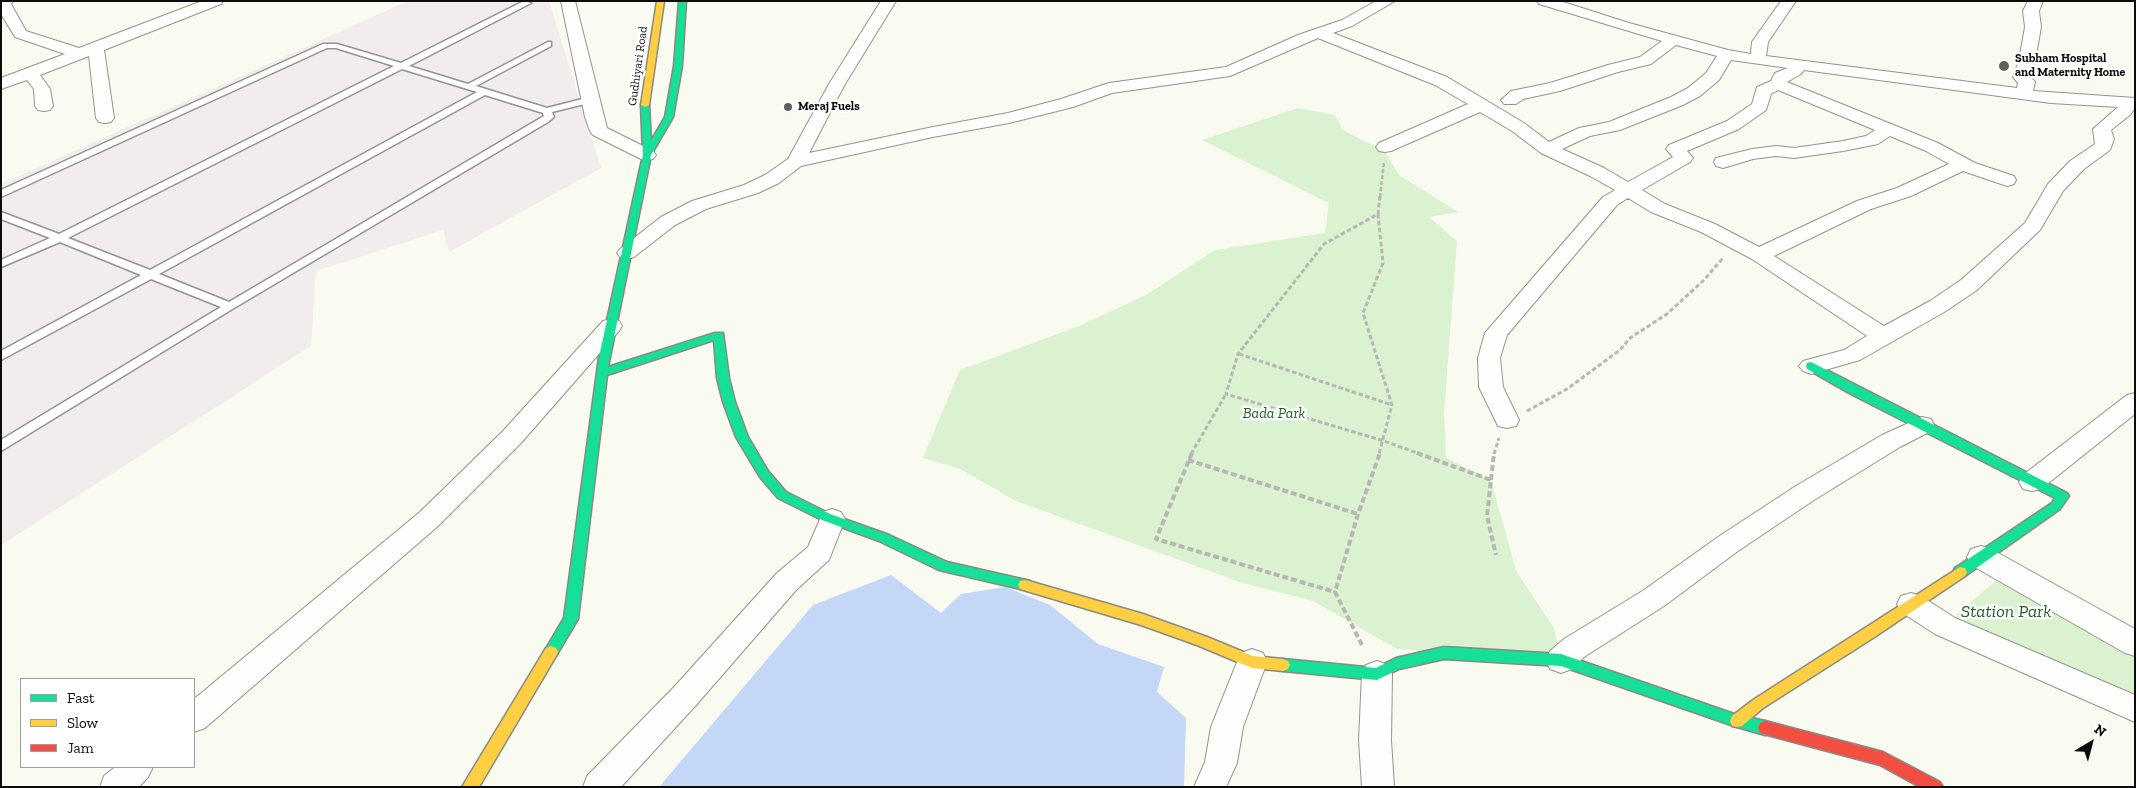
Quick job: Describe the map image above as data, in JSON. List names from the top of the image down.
{
  "streets": {
    "street": ["Gudhiyari Road"]
  },
  "parks": ["Bada Park", "Station Park"],
  "places": ["Subham Hospital and Maternity Home", "Meraj Fuels"],
  "legend": ["Fast", "Slow", "Jam"],
  "north": "top right"
}
